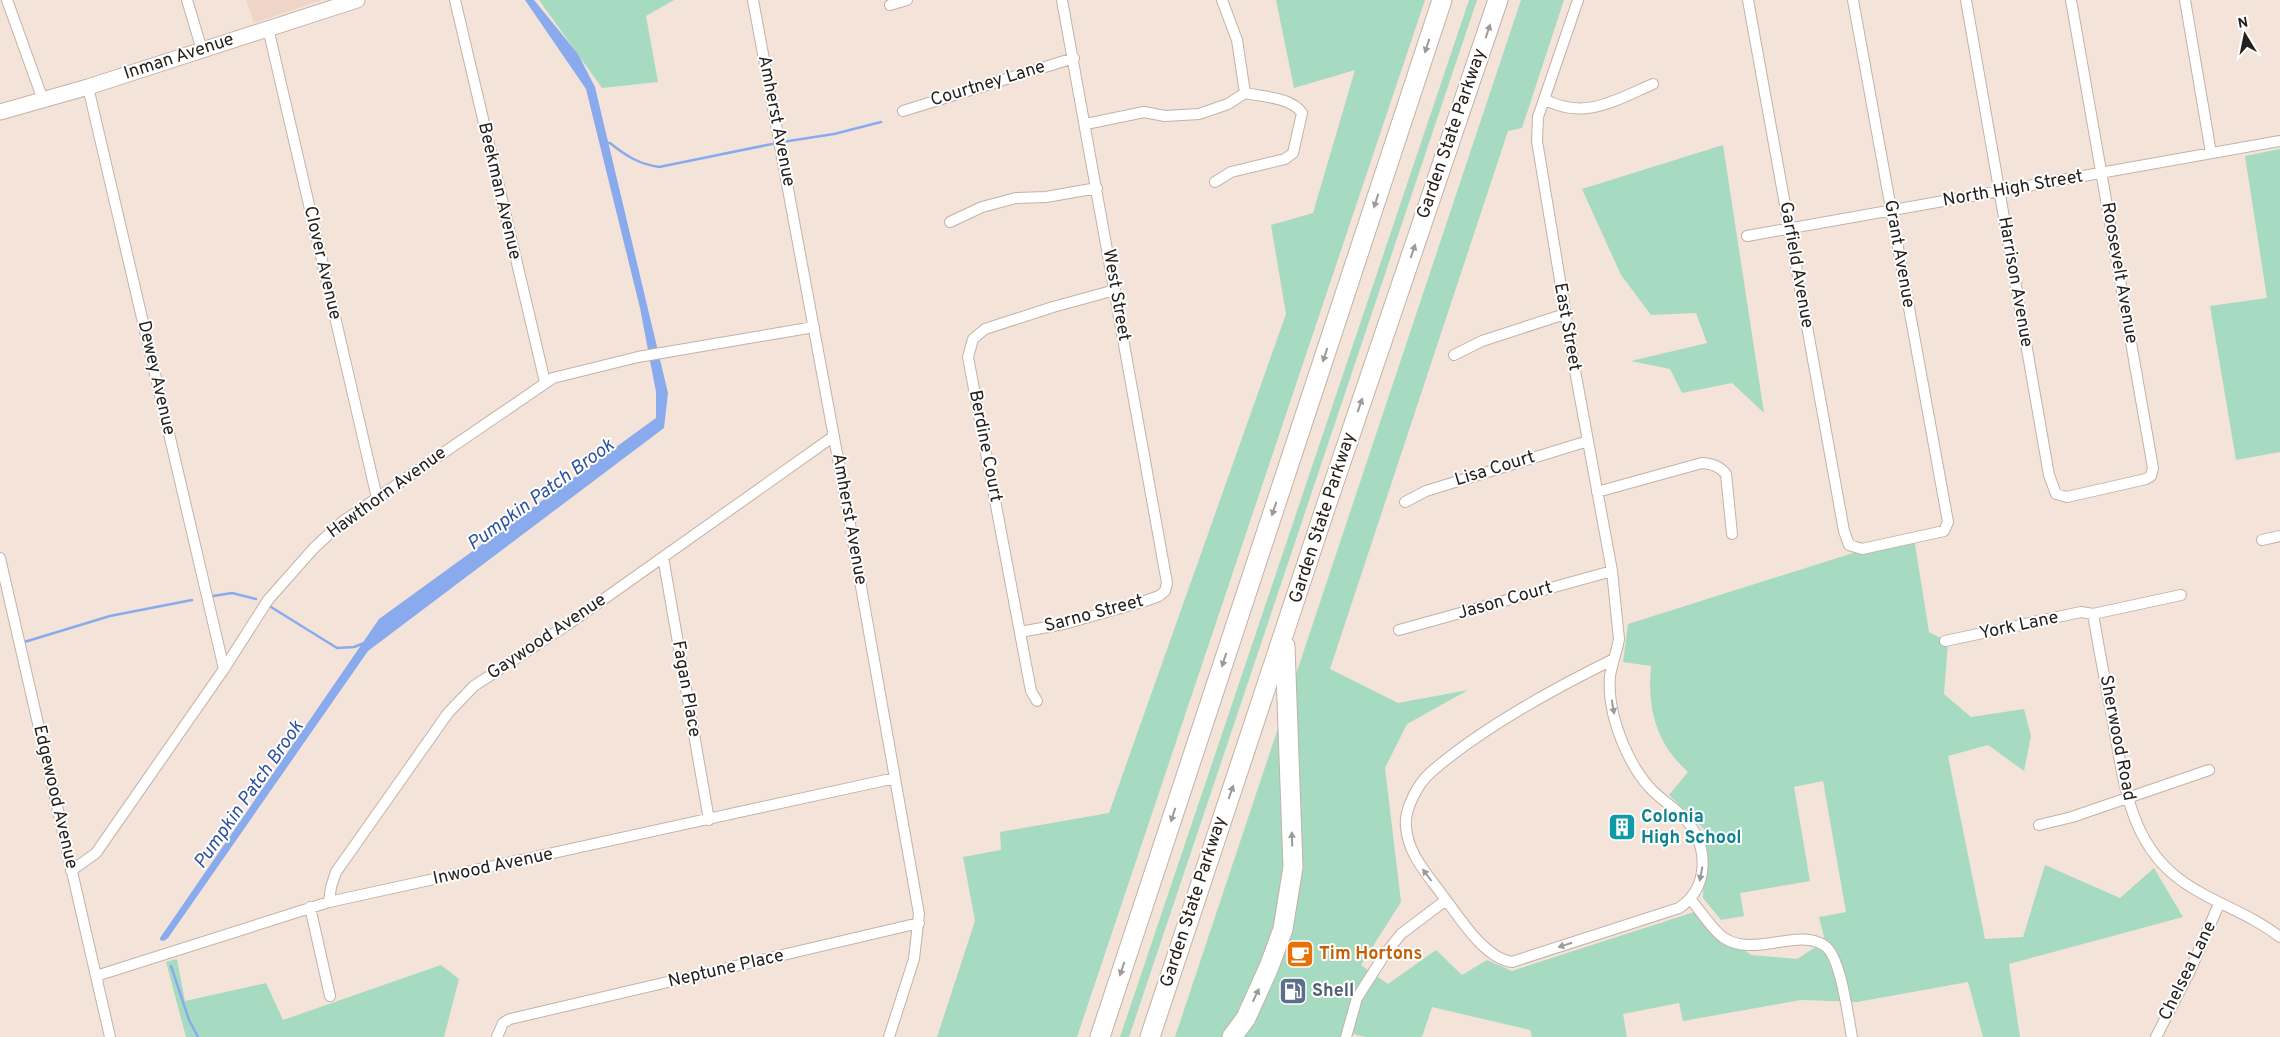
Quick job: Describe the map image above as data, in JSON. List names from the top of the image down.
{
  "streets": {
    "highway": ["Garden State Parkway"],
    "main road": ["Inman Avenue"],
    "street": [
      "Courtney Lane",
      "Amherst Avenue",
      "North High Street",
      "Beekman Avenue",
      "Grant Avenue",
      "Clover Avenue",
      "Garfield Avenue",
      "Roosevelt Avenue",
      "Harrison Avenue",
      "West Street",
      "East Street",
      "Dewey Avenue",
      "Berdine Court",
      "Lisa Court",
      "Hawthorn Avenue",
      "Jason Court",
      "Sarno Street",
      "York Lane",
      "Gaywood Avenue",
      "Fagan Place",
      "Sherwood Road",
      "Edgewood Avenue",
      "Inwood Avenue",
      "Neptune Place",
      "Chelsea Lane"
    ]
  },
  "crossings": [
    ["Inman Avenue", "Clover Avenue"],
    ["Inman Avenue", "Dewey Avenue"],
    ["Courtney Lane", "West Street"],
    ["Amherst Avenue", "Hawthorn Avenue"],
    ["Amherst Avenue", "Gaywood Avenue"],
    ["Amherst Avenue", "Inwood Avenue"],
    ["Amherst Avenue", "Neptune Place"],
    ["North High Street", "Grant Avenue"],
    ["North High Street", "Garfield Avenue"],
    ["North High Street", "Roosevelt Avenue"],
    ["North High Street", "Harrison Avenue"],
    ["Beekman Avenue", "Hawthorn Avenue"],
    ["Grant Avenue", "Garfield Avenue"],
    ["Clover Avenue", "Hawthorn Avenue"],
    ["Roosevelt Avenue", "Harrison Avenue"],
    ["West Street", "Berdine Court"],
    ["West Street", "Sarno Street"],
    ["East Street", "Lisa Court"],
    ["East Street", "Jason Court"],
    ["Dewey Avenue", "Hawthorn Avenue"],
    ["Berdine Court", "Sarno Street"],
    ["Hawthorn Avenue", "Edgewood Avenue"],
    ["York Lane", "Sherwood Road"],
    ["Gaywood Avenue", "Fagan Place"],
    ["Gaywood Avenue", "Inwood Avenue"],
    ["Fagan Place", "Inwood Avenue"],
    ["Sherwood Road", "Chelsea Lane"],
    ["Edgewood Avenue", "Inwood Avenue"]
  ],
  "water": ["Pumpkin Patch Brook"],
  "places": {
    "building": ["Colonia High School"],
    "cafe": ["Tim Hortons"],
    "fuel station": ["Shell"]
  },
  "north": "top"
}
